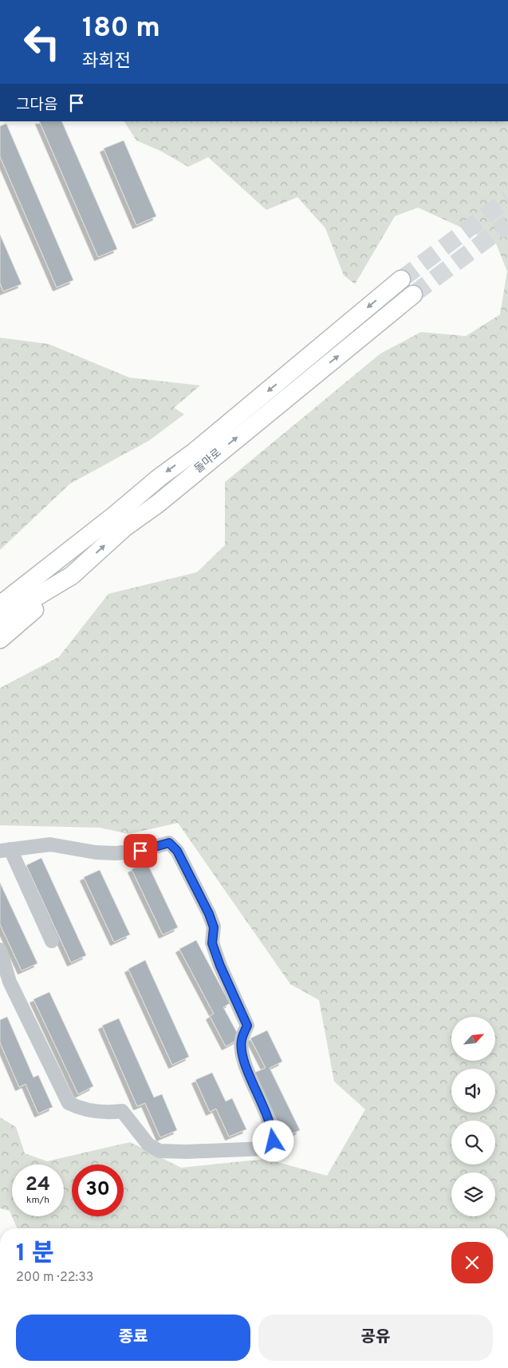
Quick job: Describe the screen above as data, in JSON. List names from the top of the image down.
{
  "streets": {
    "main road": ["돌마로"]
  },
  "north": "top right",
  "page": {
    "turn": ["180 m", "좌회전"],
    "then": "그다음",
    "speed": "24 km/h",
    "limit": "30",
    "heading": ["1 분", "200 m · 22:33"],
    "buttons": ["종료", "공유"]
  }
}
